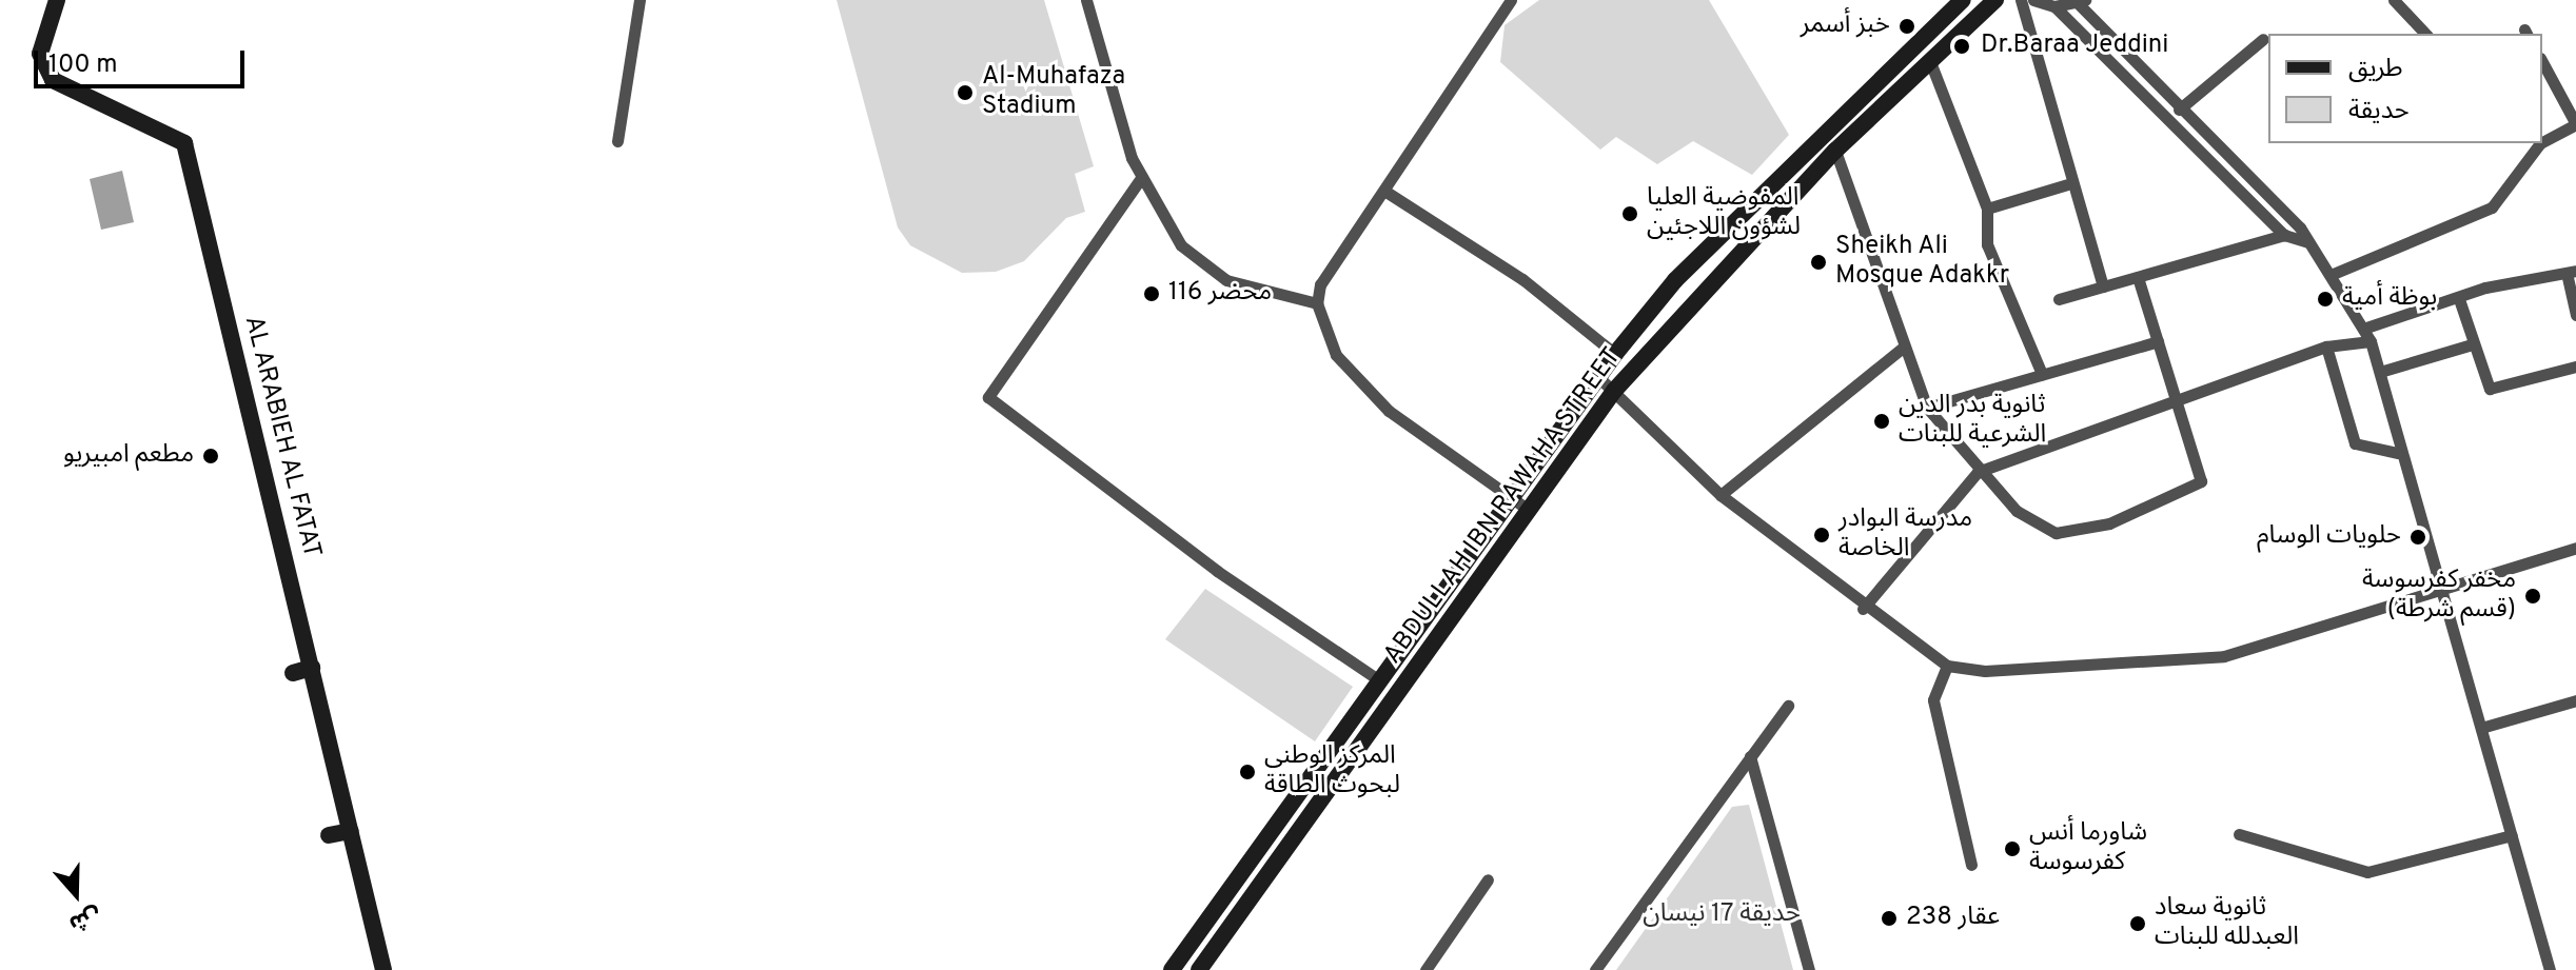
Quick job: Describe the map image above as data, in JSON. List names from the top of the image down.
{
  "streets": {
    "street": ["AL ARABIEH AL FATAT", "ABDULLAH IBN RAWAHA STREET"]
  },
  "parks": ["حديقة 17 نيسان"],
  "places": [
    "خبز أسمر",
    "Dr.Baraa Jeddini",
    "Al-Muhafaza Stadium",
    "المفوضية العليا لشؤون اللاجئين",
    "Sheikh Ali Mosque Adakkr",
    "محضر 116",
    "بوظة أمية",
    "ثانوية بدر الدين الشرعية للبنات",
    "مطعم امبيريو",
    "مدرسة البوادر الخاصة",
    "حلويات الوسام",
    "مخفر كفرسوسة (قسم شرطة)",
    "المركز الوطني لبحوث الطاقة",
    "شاورما أنس كفرسوسة",
    "عقار 238",
    "ثانوية سعاد العبدلله للبنات"
  ],
  "legend": ["طريق", "حديقة"],
  "scale_bar": "100 m",
  "north": "bottom"
}
